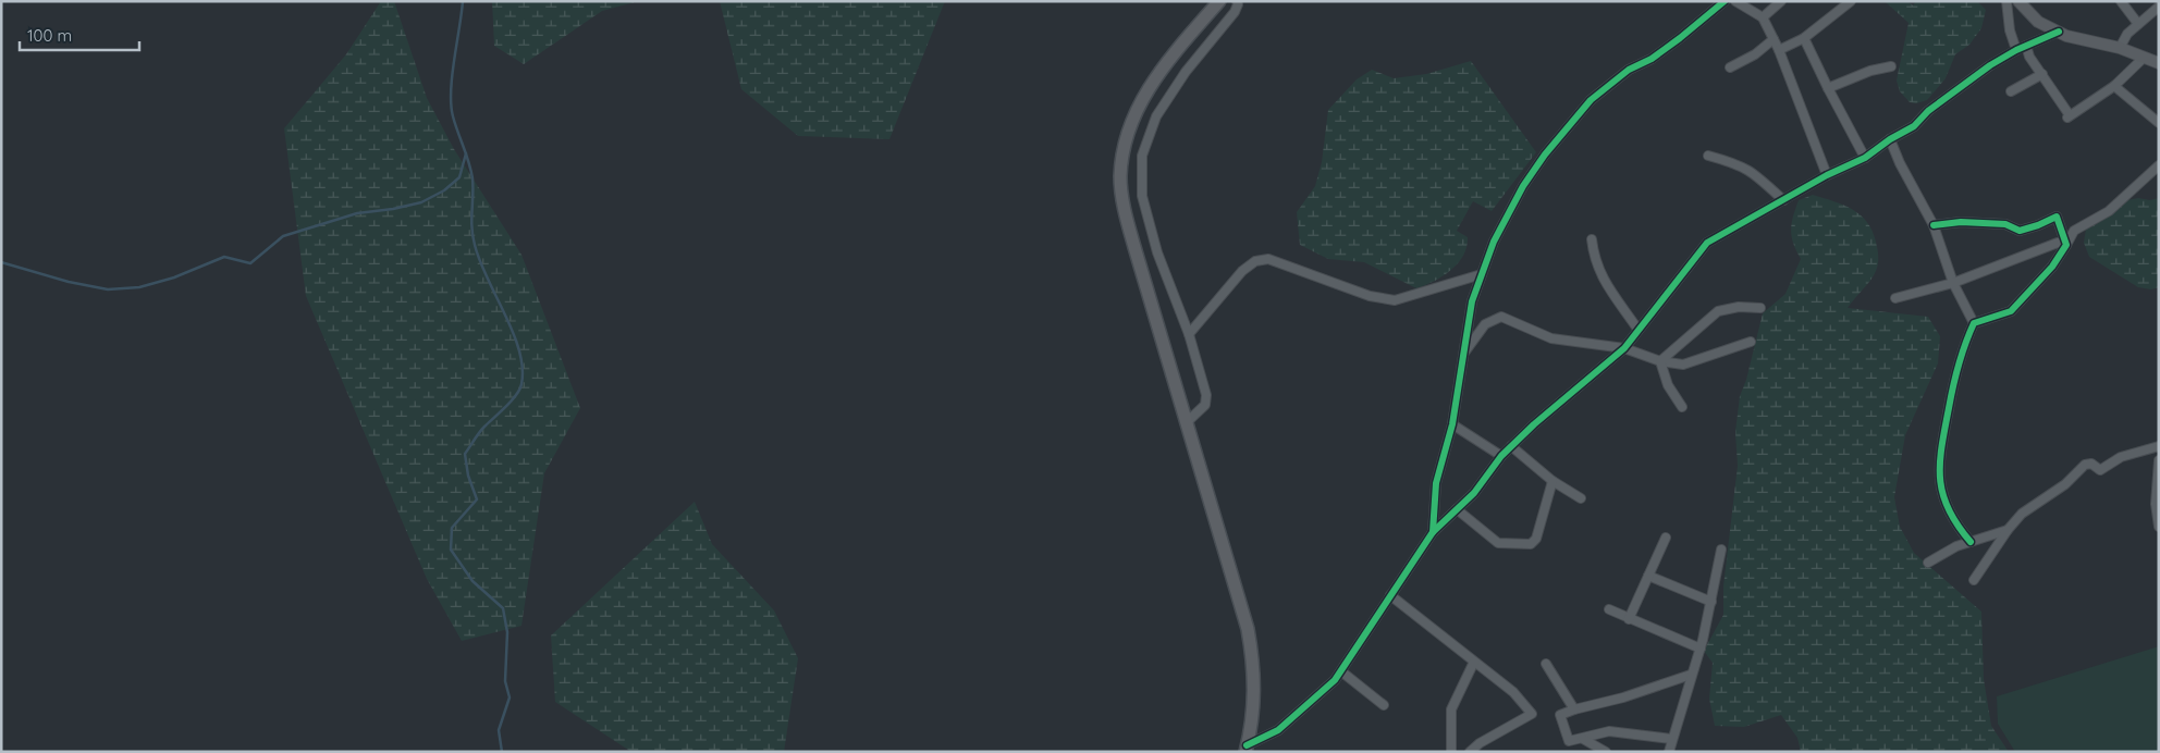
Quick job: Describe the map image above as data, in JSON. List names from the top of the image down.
{
  "scale_bar": "100 m"
}
